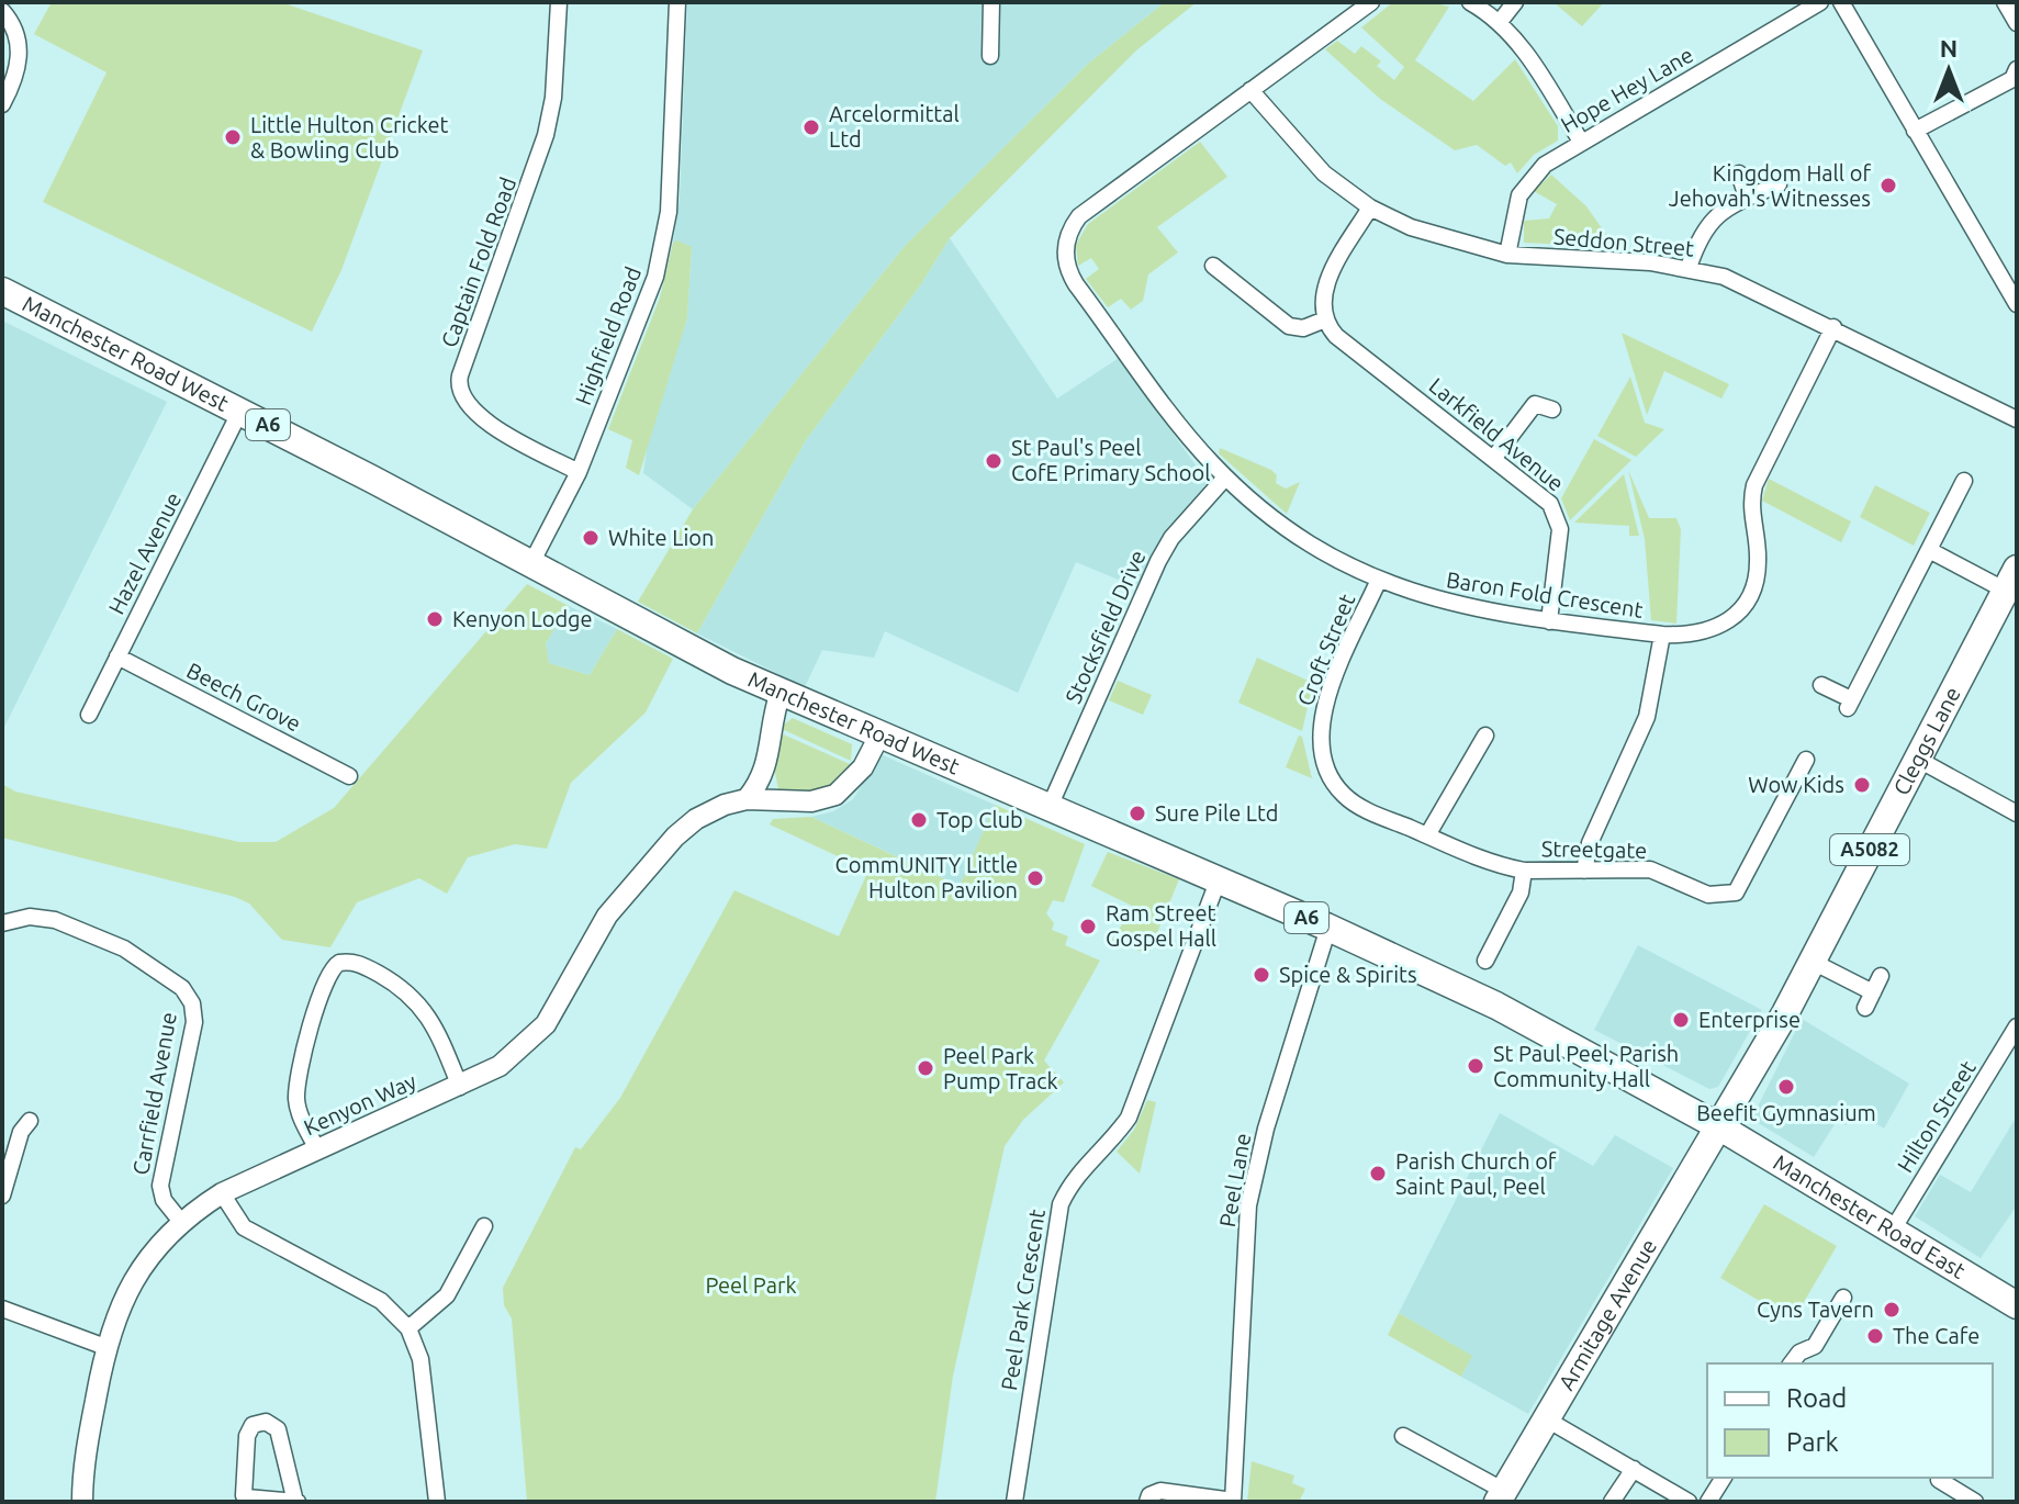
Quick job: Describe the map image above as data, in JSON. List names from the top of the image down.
{
  "streets": {
    "main road": [
      "Manchester Road West",
      "A6",
      "Cleggs Lane",
      "A5082",
      "Manchester Road East",
      "Armitage Avenue"
    ],
    "street": [
      "Hope Hey Lane",
      "Seddon Street",
      "Captain Fold Road",
      "Highfield Road",
      "Larkfield Avenue",
      "Hazel Avenue",
      "Baron Fold Crescent",
      "Stocksfield Drive",
      "Croft Street",
      "Beech Grove",
      "Streetgate",
      "Carrfield Avenue",
      "Kenyon Way",
      "Hilton Street",
      "Peel Lane",
      "Peel Park Crescent"
    ]
  },
  "crossings": [
    ["Hope Hey Lane", "Seddon Street"],
    ["Seddon Street", "Baron Fold Crescent"],
    ["Captain Fold Road", "Highfield Road"],
    ["Highfield Road", "Manchester Road West"],
    ["Manchester Road West", "Hazel Avenue"],
    ["Manchester Road West", "Stocksfield Drive"],
    ["Manchester Road West", "Cleggs Lane"],
    ["Manchester Road West", "Kenyon Way"],
    ["Manchester Road West", "Peel Lane"],
    ["Manchester Road West", "Manchester Road East"],
    ["Manchester Road West", "Peel Park Crescent"],
    ["Manchester Road West", "Armitage Avenue"],
    ["Larkfield Avenue", "Baron Fold Crescent"],
    ["Hazel Avenue", "Beech Grove"],
    ["Baron Fold Crescent", "Stocksfield Drive"],
    ["Baron Fold Crescent", "Croft Street"],
    ["Croft Street", "Streetgate"],
    ["Cleggs Lane", "Manchester Road East"],
    ["Cleggs Lane", "Armitage Avenue"],
    ["Carrfield Avenue", "Kenyon Way"],
    ["Hilton Street", "Manchester Road East"],
    ["Manchester Road East", "Armitage Avenue"]
  ],
  "parks": ["Peel Park"],
  "places": [
    "Arcelormittal Ltd",
    "Little Hulton Cricket & Bowling Club",
    "Kingdom Hall of Jehovah's Witnesses",
    "St Paul's Peel CofE Primary School",
    "White Lion",
    "Kenyon Lodge",
    "Wow Kids",
    "Sure Pile Ltd",
    "Top Club",
    "CommUNITY Little Hulton Pavilion",
    "Ram Street Gospel Hall",
    "Spice & Spirits",
    "Enterprise",
    "St Paul Peel, Parish Community Hall",
    "Peel Park Pump Track",
    "Beefit Gymnasium",
    "Parish Church of Saint Paul, Peel",
    "Cyns Tavern",
    "The Cafe"
  ],
  "legend": ["Road", "Park"],
  "north": "top"
}
